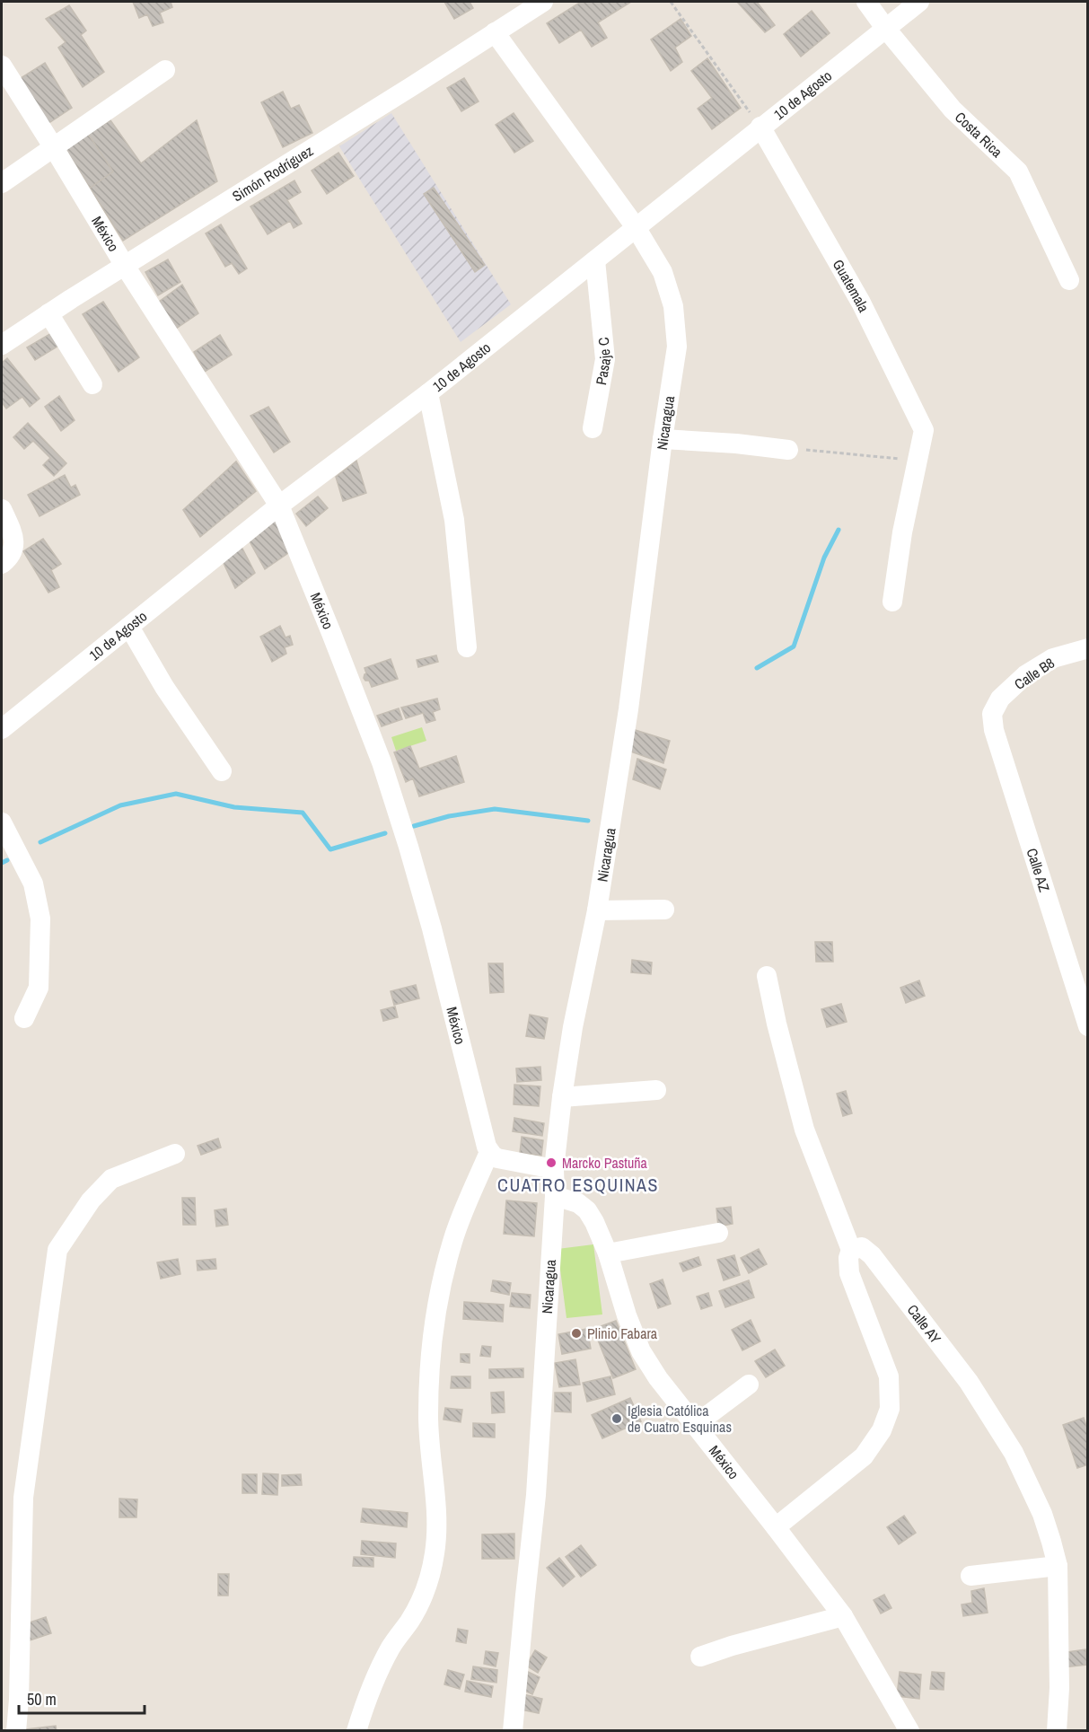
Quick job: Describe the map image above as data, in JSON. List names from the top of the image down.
{
  "streets": {
    "street": [
      "10 de Agosto",
      "Costa Rica",
      "Simón Rodríguez",
      "México",
      "Guatemala",
      "Pasaje C",
      "Nicaragua",
      "Calle B8",
      "Calle AZ",
      "Calle AY"
    ]
  },
  "crossings": [
    ["10 de Agosto", "Costa Rica"],
    ["10 de Agosto", "México"],
    ["10 de Agosto", "Guatemala"],
    ["10 de Agosto", "Pasaje C"],
    ["10 de Agosto", "Nicaragua"],
    ["Simón Rodríguez", "México"],
    ["Simón Rodríguez", "Nicaragua"],
    ["México", "Nicaragua"],
    ["Calle B8", "Calle AZ"]
  ],
  "districts": ["CUATRO ESQUINAS"],
  "places": ["Marcko Pastuña", "Plinio Fabara", "Iglesia Católica de Cuatro Esquinas"],
  "scale_bar": "50 m"
}
